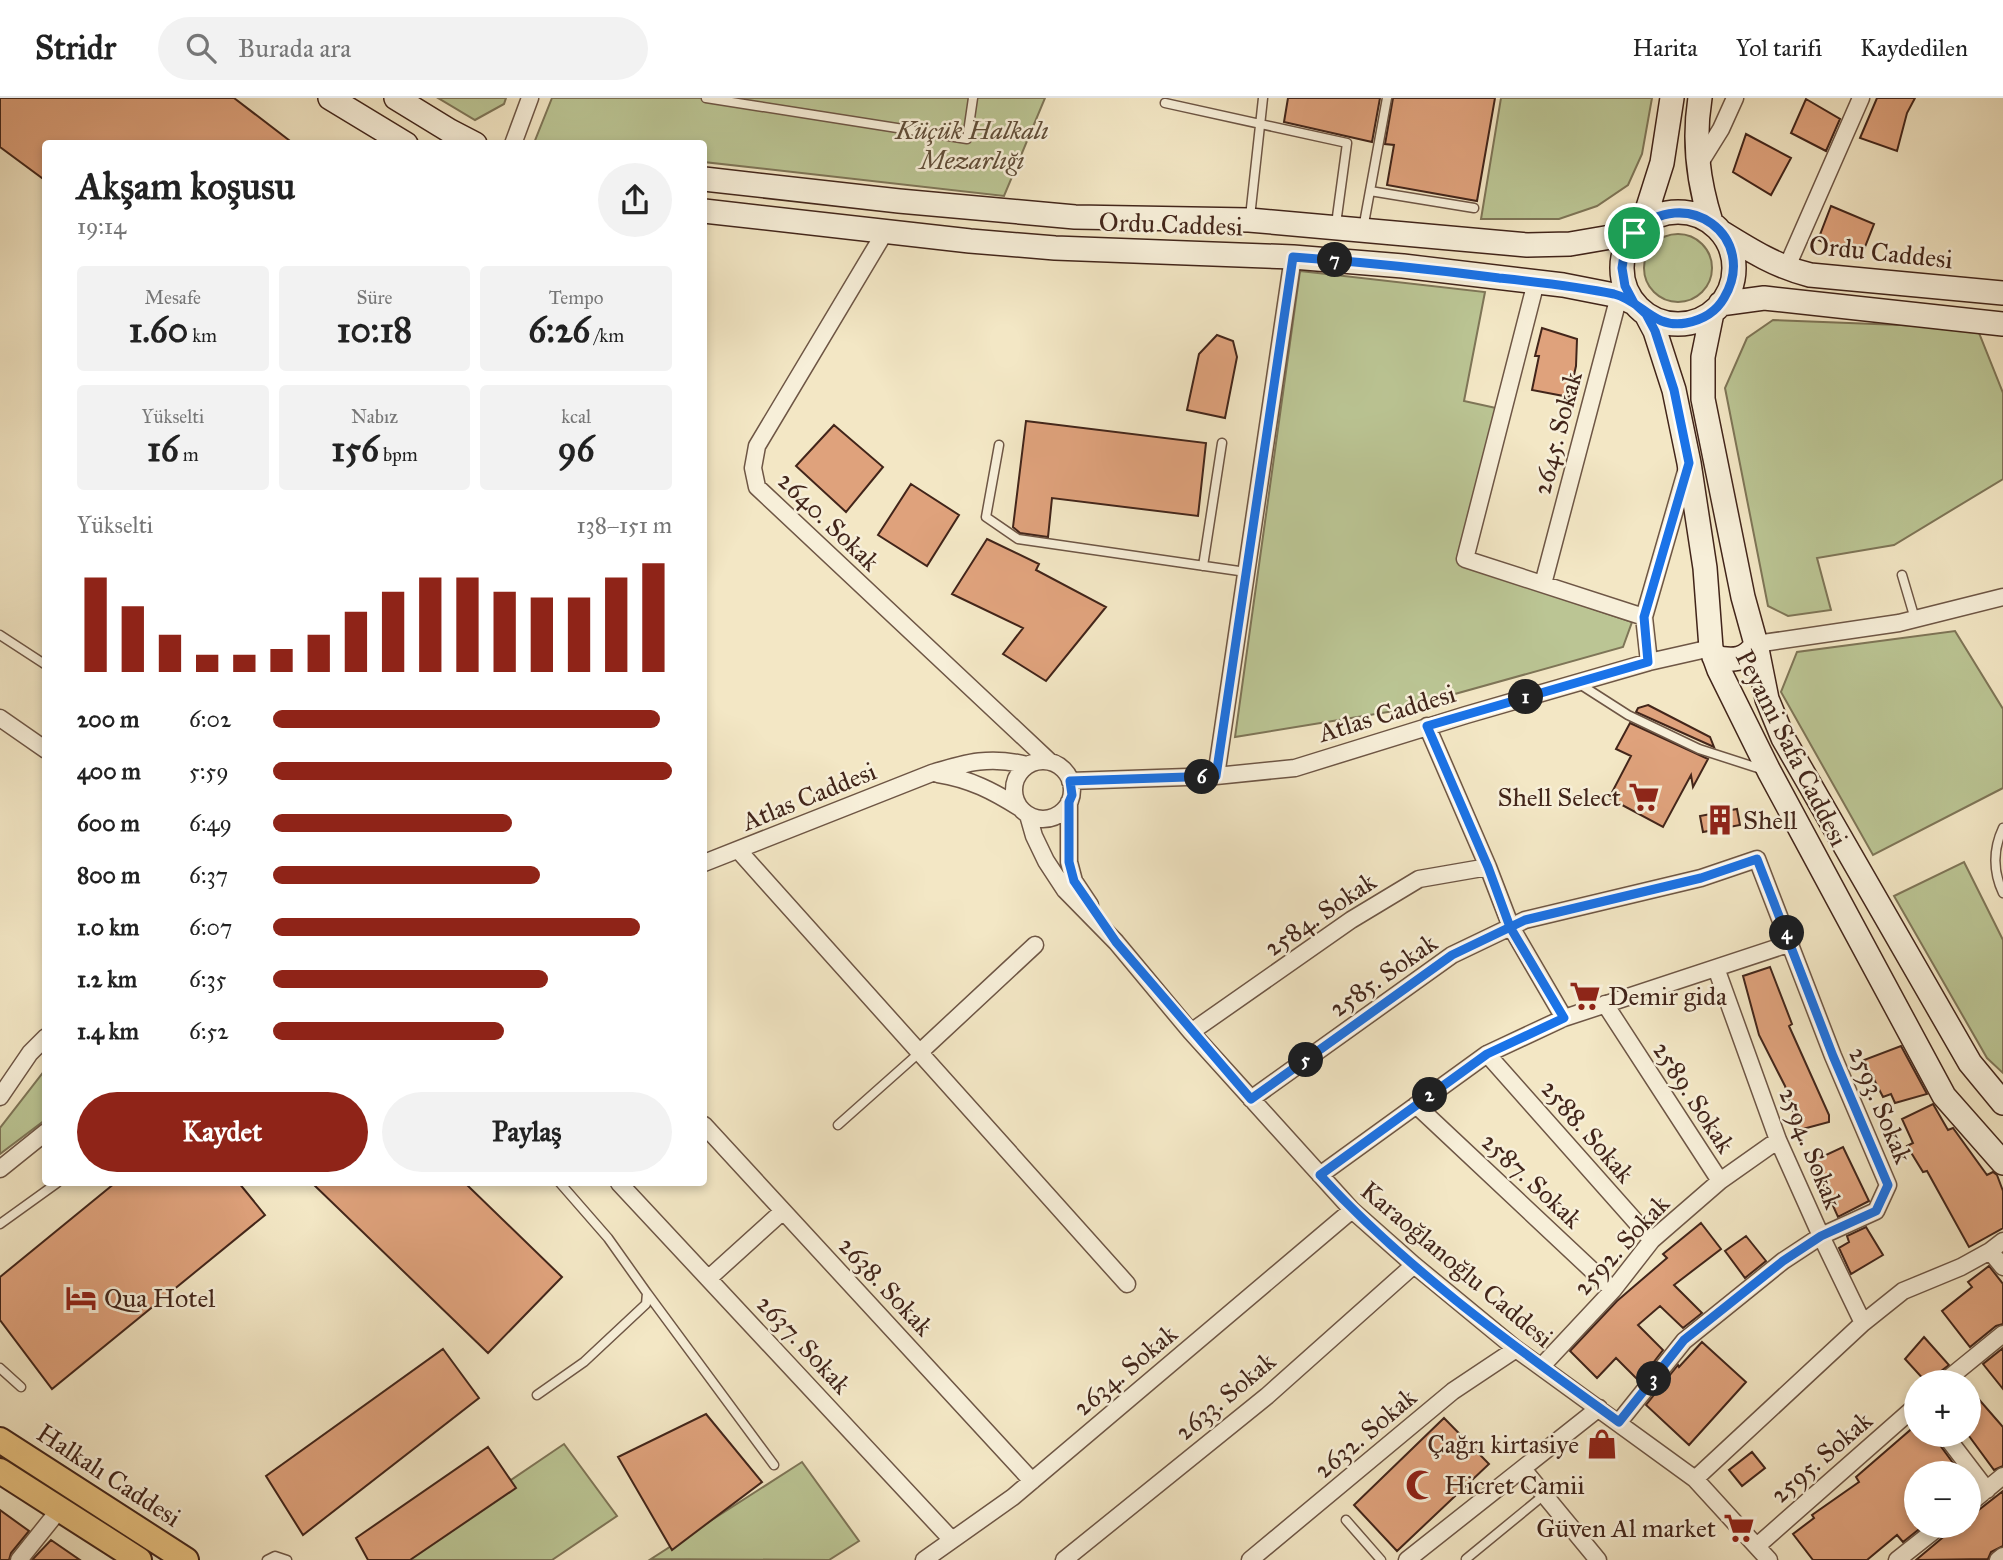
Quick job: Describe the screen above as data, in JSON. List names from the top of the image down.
{
  "streets": {
    "main road": ["Ordu Caddesi", "Peyami Safa Caddesi", "Halkalı Caddesi"],
    "street": [
      "2645. Sokak",
      "2640. Sokak",
      "Atlas Caddesi",
      "2584. Sokak",
      "2585. Sokak",
      "2589. Sokak",
      "2593. Sokak",
      "2588. Sokak",
      "2594. Sokak",
      "2587. Sokak",
      "2592. Sokak",
      "Karaoğlanoğlu Caddesi",
      "2638. Sokak",
      "2637. Sokak",
      "2634. Sokak",
      "2633. Sokak",
      "2632. Sokak",
      "2595. Sokak"
    ]
  },
  "crossings": [
    ["Ordu Caddesi", "2645. Sokak"],
    ["Ordu Caddesi", "2640. Sokak"],
    ["Ordu Caddesi", "Peyami Safa Caddesi"],
    ["2645. Sokak", "Peyami Safa Caddesi"],
    ["2640. Sokak", "Atlas Caddesi"],
    ["Atlas Caddesi", "Peyami Safa Caddesi"],
    ["2584. Sokak", "Karaoğlanoğlu Caddesi"],
    ["2585. Sokak", "2593. Sokak"],
    ["2585. Sokak", "Karaoğlanoğlu Caddesi"],
    ["2589. Sokak", "2592. Sokak"],
    ["2593. Sokak", "2594. Sokak"],
    ["2593. Sokak", "Karaoğlanoğlu Caddesi"],
    ["2588. Sokak", "2592. Sokak"],
    ["2594. Sokak", "2592. Sokak"],
    ["2587. Sokak", "2592. Sokak"],
    ["2592. Sokak", "Karaoğlanoğlu Caddesi"],
    ["Karaoğlanoğlu Caddesi", "2634. Sokak"],
    ["Karaoğlanoğlu Caddesi", "2633. Sokak"],
    ["Karaoğlanoğlu Caddesi", "2632. Sokak"],
    ["Karaoğlanoğlu Caddesi", "2595. Sokak"],
    ["2638. Sokak", "2634. Sokak"],
    ["2637. Sokak", "2634. Sokak"]
  ],
  "parks": ["Küçük Halkalı Mezarlığı"],
  "places": {
    "supermarket": ["Shell Select", "Demir gida", "Güven Al market"],
    "building": ["Shell"],
    "hotel": ["Qua Hotel"],
    "shop": ["Çağrı kirtasiye"],
    "mosque": ["Hicret Camii"]
  },
  "page": {
    "header": "Stridr",
    "search": "Burada ara",
    "nav": ["Harita", "Yol tarifi", "Kaydedilen"],
    "heading": ["Akşam koşusu", "19:14"],
    "pins": [
      "7",
      "1",
      "6",
      "4",
      "5",
      "2",
      "3"
    ],
    "stats": [
      ["Mesafe", "1.60 km"],
      ["Süre", "10:18"],
      ["Tempo", "6:26 /km"],
      ["Yükselti", "16 m"],
      ["Nabız", "156 bpm"],
      ["kcal", "96"]
    ],
    "chart": ["Yükselti", "138–151 m"],
    "list": [
      {
        "name": "200 m",
        "note": "6:02"
      },
      {
        "name": "400 m",
        "note": "5:59"
      },
      {
        "name": "600 m",
        "note": "6:49"
      },
      {
        "name": "800 m",
        "note": "6:37"
      },
      {
        "name": "1.0 km",
        "note": "6:07"
      },
      {
        "name": "1.2 km",
        "note": "6:35"
      },
      {
        "name": "1.4 km",
        "note": "6:52"
      }
    ],
    "buttons": ["Kaydet", "Paylaş"],
    "map_buttons": ["+", "−"]
  }
}
